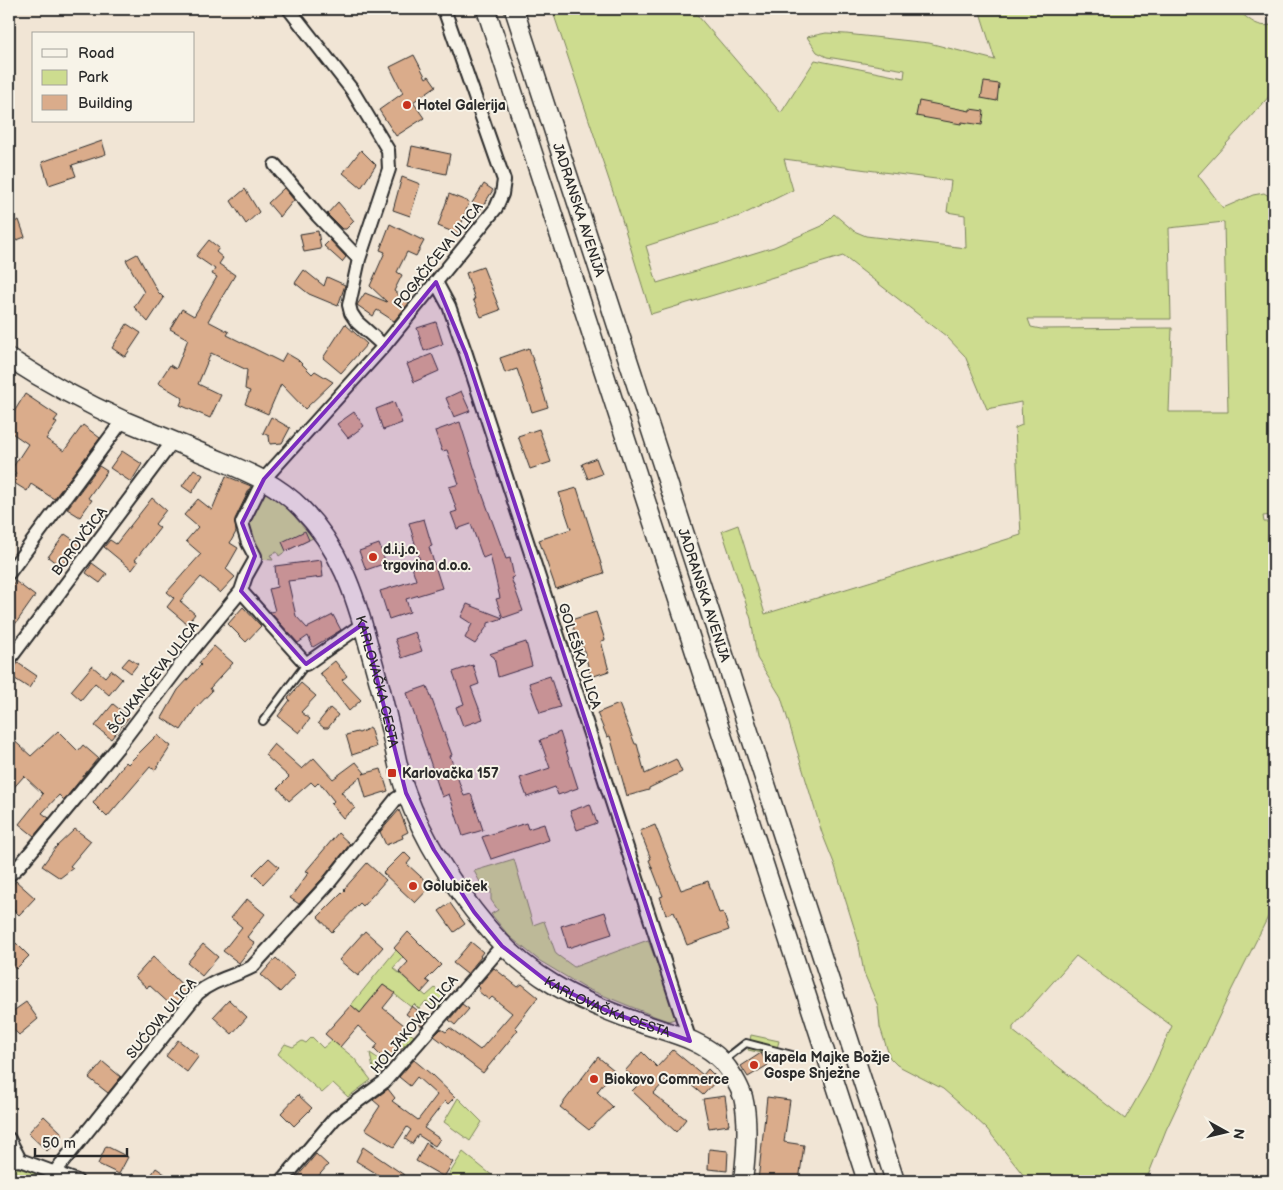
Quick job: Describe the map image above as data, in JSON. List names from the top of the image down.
{
  "streets": {
    "main road": ["JADRANSKA AVENIJA", "KARLOVAČKA CESTA"],
    "street": [
      "POGAČIĆEVA ULICA",
      "BOROVČICA",
      "GOLEŠKA ULICA",
      "ŠĆUKANČEVA ULICA",
      "SUĆOVA ULICA",
      "HOLJAKOVA ULICA"
    ]
  },
  "crossings": [
    ["POGAČIĆEVA ULICA", "GOLEŠKA ULICA"],
    ["POGAČIĆEVA ULICA", "ŠĆUKANČEVA ULICA"],
    ["POGAČIĆEVA ULICA", "KARLOVAČKA CESTA"],
    ["BOROVČICA", "KARLOVAČKA CESTA"],
    ["GOLEŠKA ULICA", "KARLOVAČKA CESTA"],
    ["ŠĆUKANČEVA ULICA", "KARLOVAČKA CESTA"],
    ["KARLOVAČKA CESTA", "SUĆOVA ULICA"],
    ["KARLOVAČKA CESTA", "HOLJAKOVA ULICA"]
  ],
  "places": {
    "other": [
      "Hotel Galerija",
      "d.i.j.o. trgovina d.o.o.",
      "Golubiček",
      "kapela Majke Božje Gospe Snježne",
      "Biokovo Commerce"
    ],
    "transit": ["Karlovačka 157"]
  },
  "legend": ["Road", "Park", "Building"],
  "scale_bar": "50 m",
  "north": "right"
}
